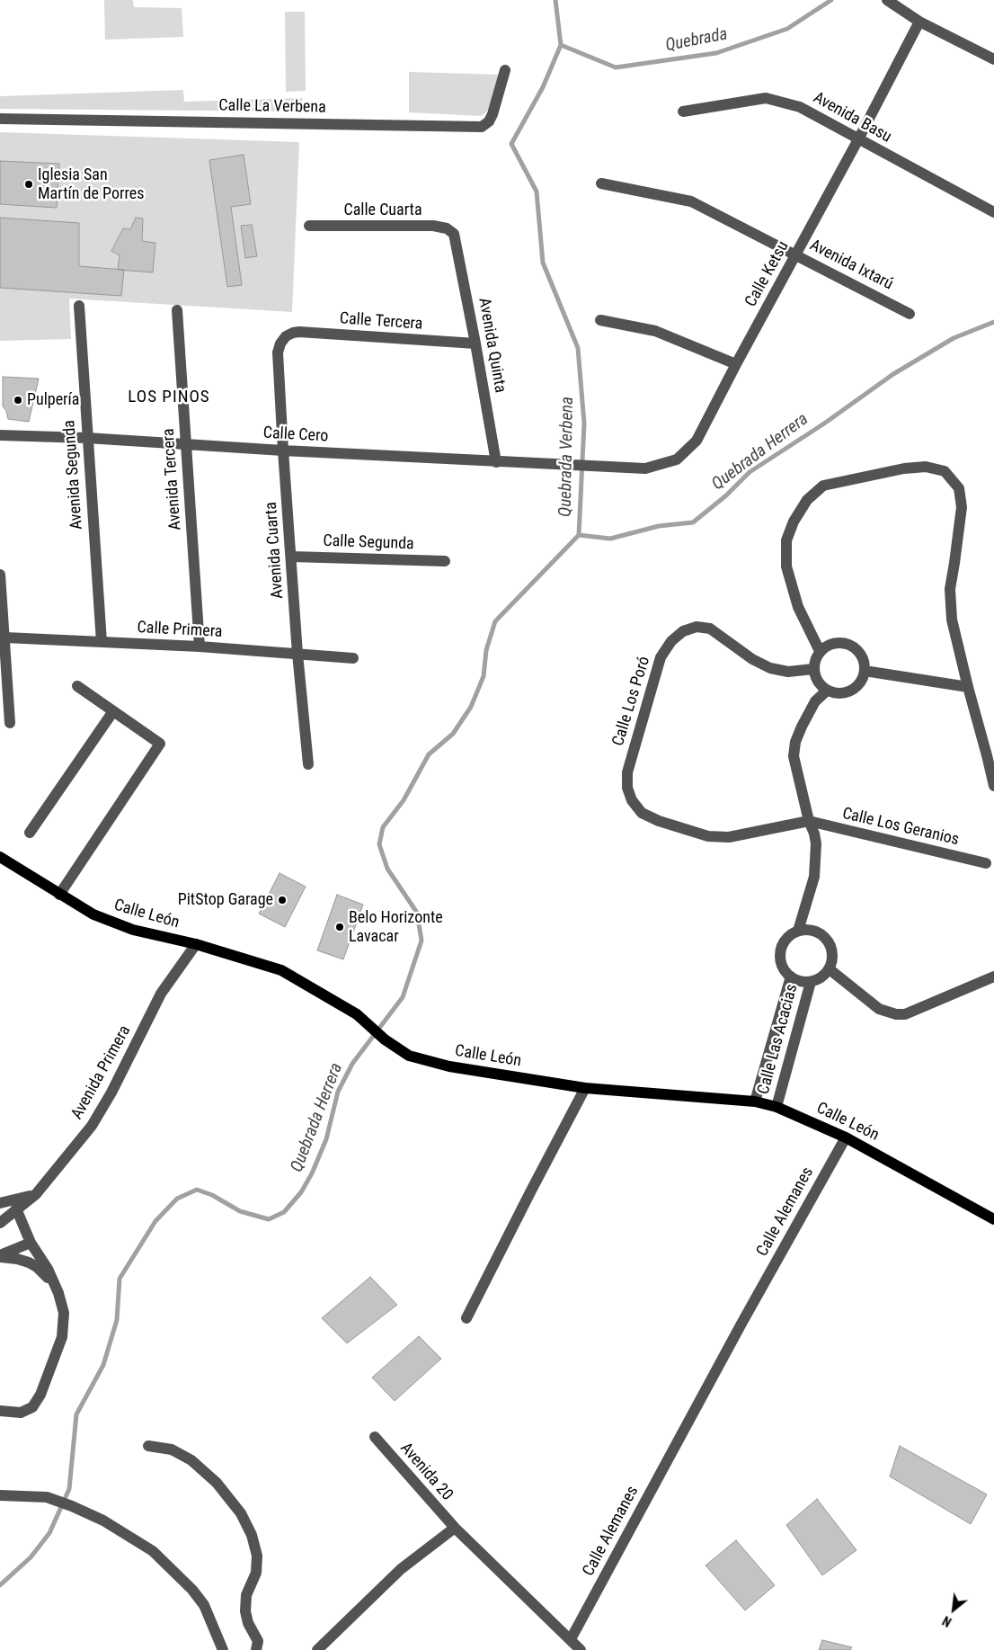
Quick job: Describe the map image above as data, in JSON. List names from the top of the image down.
{
  "streets": {
    "main road": ["Calle León"],
    "street": [
      "Calle La Verbena",
      "Avenida Basu",
      "Calle Cuarta",
      "Avenida Ixtarú",
      "Calle Ketsu",
      "Calle Tercera",
      "Avenida Quinta",
      "Calle Cero",
      "Avenida Segunda",
      "Avenida Tercera",
      "Calle Segunda",
      "Avenida Cuarta",
      "Calle Primera",
      "Calle Los Poró",
      "Calle Los Geranios",
      "Calle Las Acacias",
      "Avenida Primera",
      "Calle Alemanes",
      "Avenida 20"
    ]
  },
  "crossings": [
    ["Avenida Basu", "Calle Ketsu"],
    ["Calle Cuarta", "Avenida Quinta"],
    ["Avenida Ixtarú", "Calle Ketsu"],
    ["Calle Ketsu", "Calle Cero"],
    ["Calle Tercera", "Avenida Quinta"],
    ["Calle Tercera", "Avenida Cuarta"],
    ["Avenida Quinta", "Calle Cero"],
    ["Calle Cero", "Avenida Segunda"],
    ["Calle Cero", "Avenida Tercera"],
    ["Calle Cero", "Avenida Cuarta"],
    ["Avenida Segunda", "Calle Primera"],
    ["Avenida Tercera", "Calle Primera"],
    ["Calle Segunda", "Avenida Cuarta"],
    ["Avenida Cuarta", "Calle Primera"],
    ["Calle Los Poró", "Calle Los Geranios"],
    ["Calle Los Poró", "Calle Las Acacias"],
    ["Calle Los Geranios", "Calle Las Acacias"],
    ["Calle León", "Calle Las Acacias"],
    ["Calle León", "Avenida Primera"],
    ["Calle León", "Calle Alemanes"]
  ],
  "districts": ["LOS PINOS"],
  "water": ["Quebrada", "Quebrada Herrera", "Quebrada Verbena"],
  "places": [
    "Iglesia San Martín de Porres",
    "Pulpería",
    "PitStop Garage",
    "Belo Horizonte Lavacar"
  ],
  "north": "bottom left"
}
